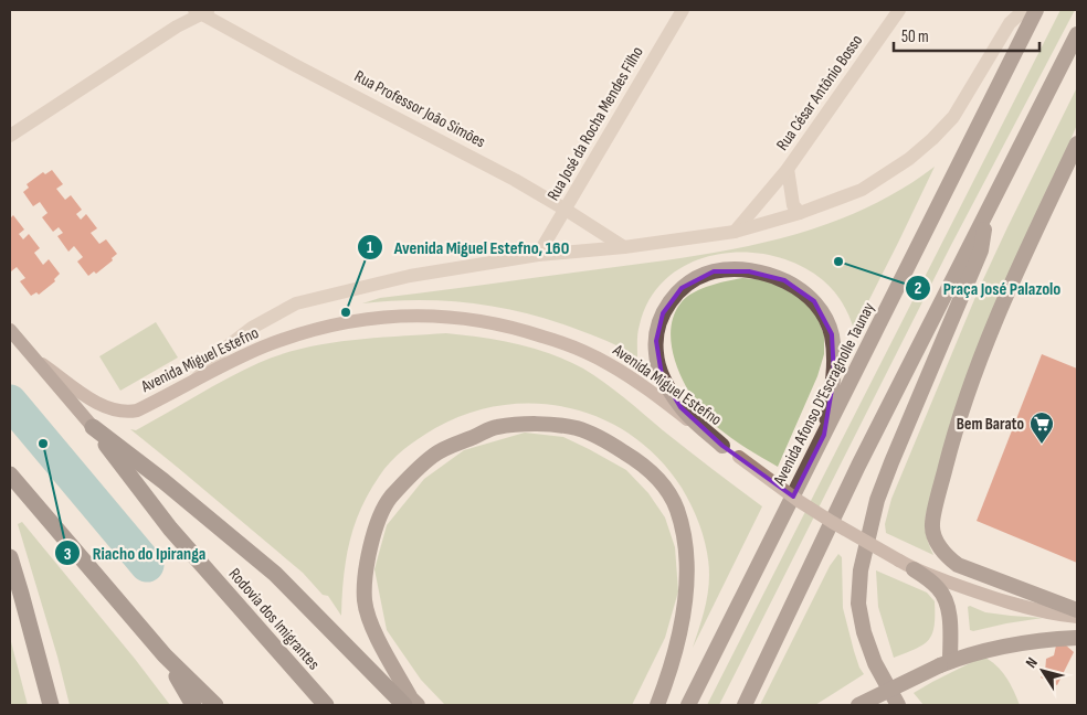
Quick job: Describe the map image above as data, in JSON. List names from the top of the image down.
{
  "streets": {
    "highway": ["Avenida Afonso D'Escragnolle Taunay", "Rodovia dos Imigrantes"],
    "main road": ["Avenida Miguel Estefno"],
    "street": ["Rua César Antônio Bosso", "Rua Professor João Simões", "Rua José da Rocha Mendes Filho"]
  },
  "crossings": [
    ["Rua Professor João Simões", "Rua José da Rocha Mendes Filho"]
  ],
  "places": {
    "other": ["Praça José Palazolo", "Avenida Miguel Estefno, 160", "Riacho do Ipiranga"],
    "supermarket": ["Bem Barato"]
  },
  "scale_bar": "50 m",
  "north": "top left"
}
